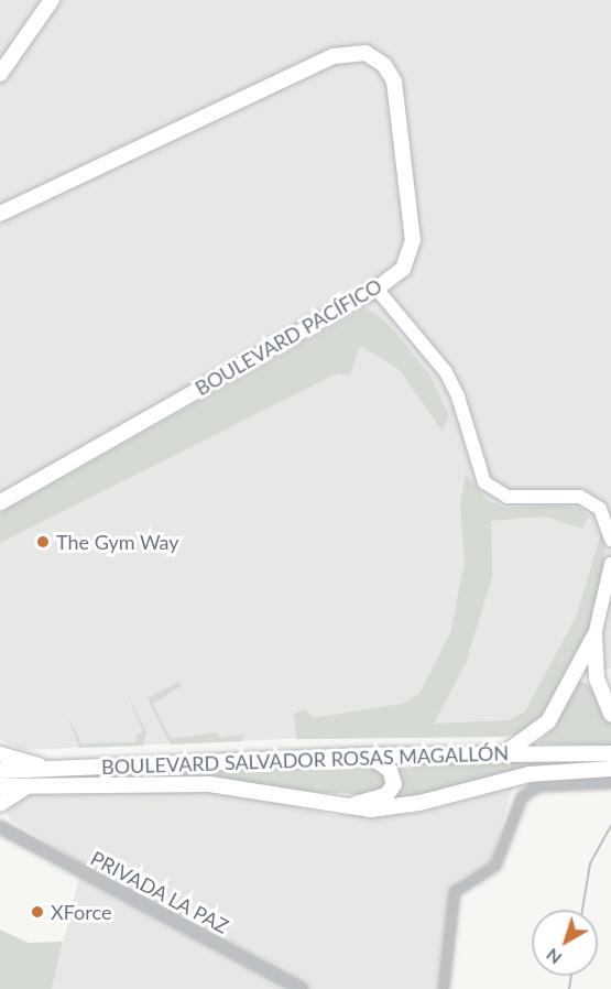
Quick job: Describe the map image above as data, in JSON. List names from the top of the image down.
{
  "streets": {
    "main road": ["BOULEVARD PACÍFICO", "BOULEVARD SALVADOR ROSAS MAGALLÓN"],
    "street": ["PRIVADA LA PAZ"]
  },
  "places": ["The Gym Way", "XForce"],
  "north": "bottom left"
}
